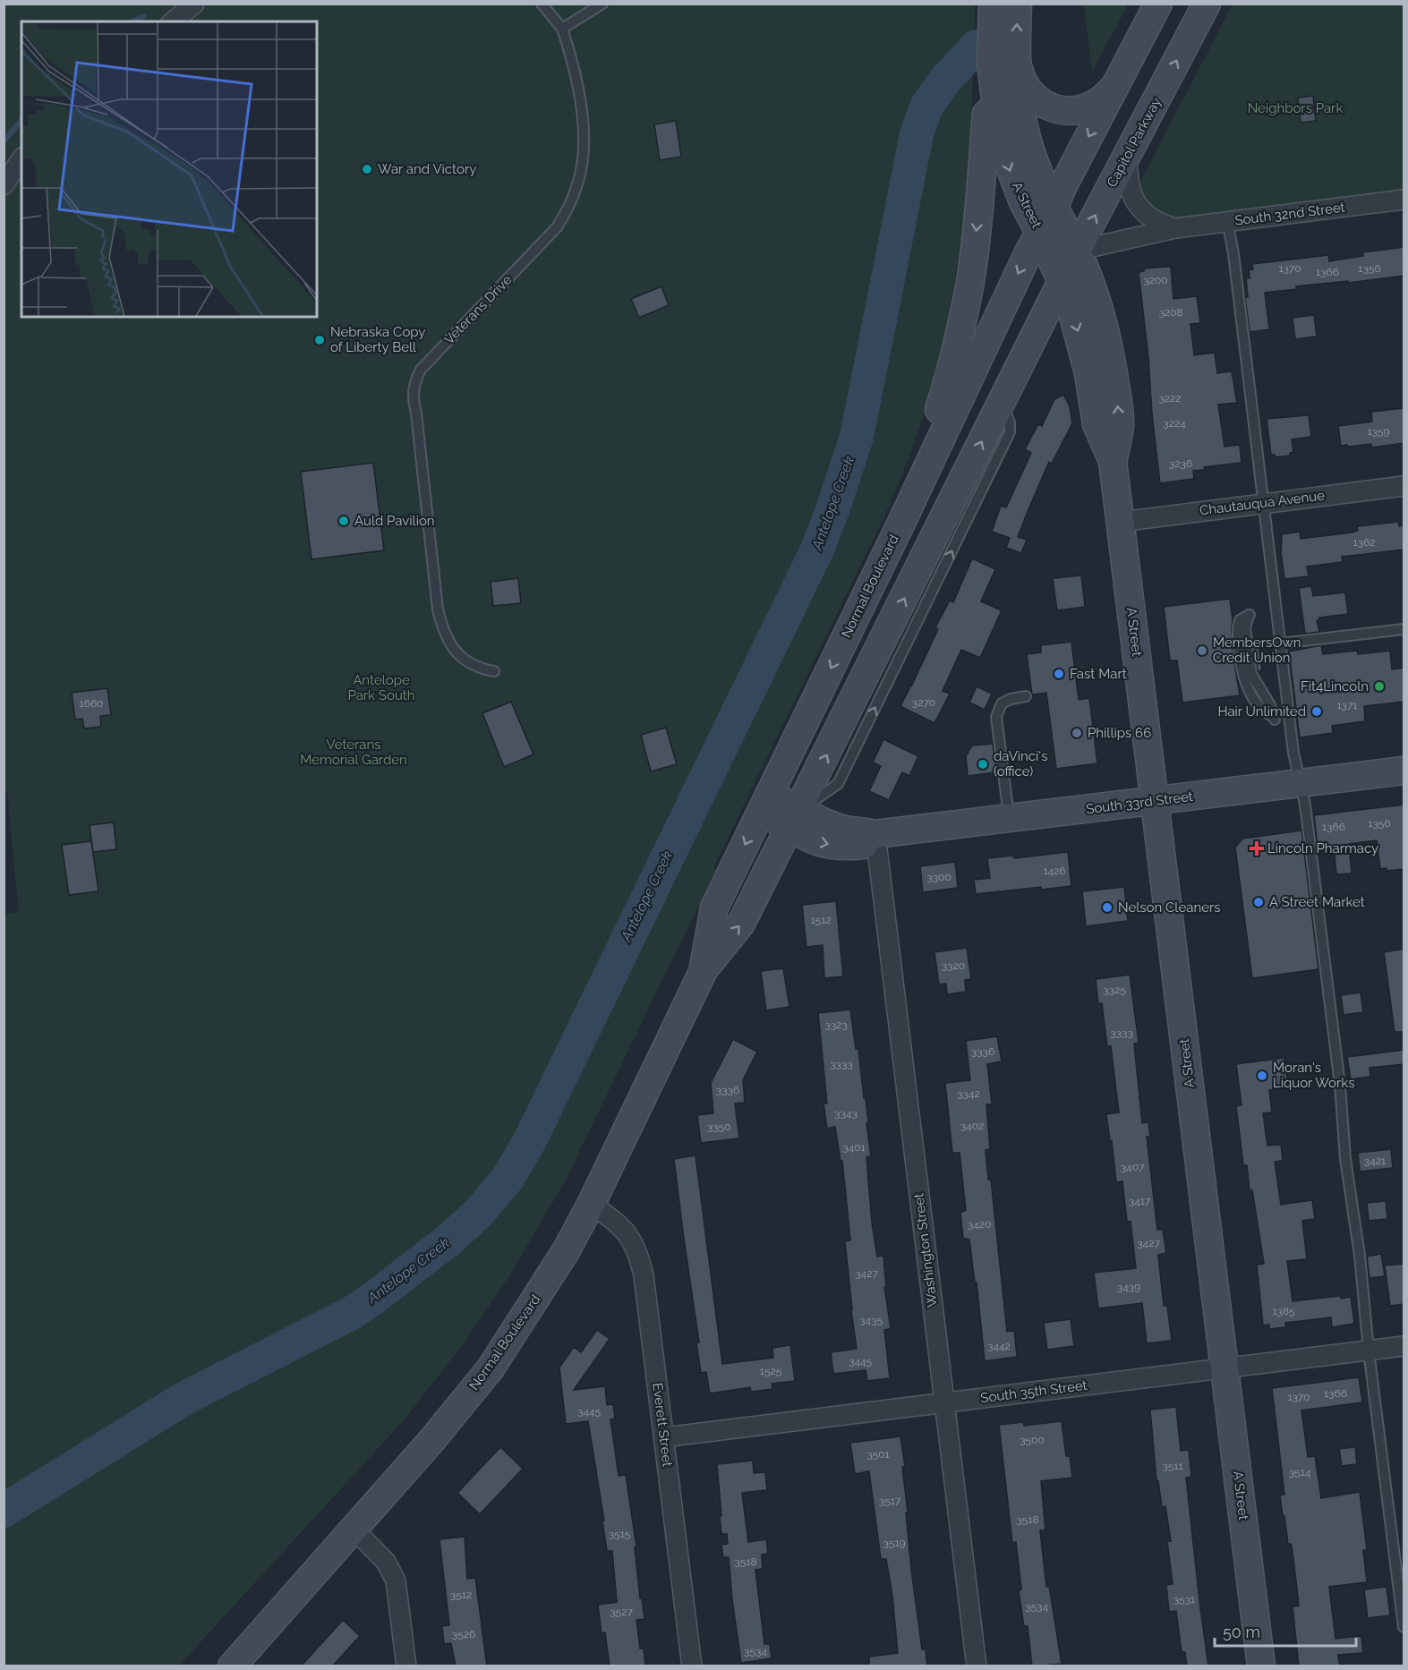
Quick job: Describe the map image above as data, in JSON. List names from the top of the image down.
{
  "streets": {
    "main road": [
      "Capitol Parkway",
      "A Street",
      "Normal Boulevard",
      "South 33rd Street"
    ],
    "street": [
      "South 32nd Street",
      "Chautauqua Avenue",
      "Washington Street",
      "South 35th Street",
      "Everett Street"
    ],
    "lane": ["Veterans Drive"]
  },
  "crossings": [
    ["Capitol Parkway", "A Street"],
    ["Capitol Parkway", "South 32nd Street"],
    ["Capitol Parkway", "Normal Boulevard"],
    ["A Street", "South 32nd Street"],
    ["A Street", "Chautauqua Avenue"],
    ["A Street", "Normal Boulevard"],
    ["A Street", "South 33rd Street"],
    ["A Street", "South 35th Street"],
    ["Normal Boulevard", "South 33rd Street"],
    ["Normal Boulevard", "Everett Street"],
    ["South 33rd Street", "Washington Street"],
    ["Washington Street", "South 35th Street"],
    ["South 35th Street", "Everett Street"]
  ],
  "water": ["Antelope Creek"],
  "parks": ["Neighbors Park", "Antelope Park South", "Veterans Memorial Garden"],
  "places": {
    "other": [
      "War and Victory",
      "Nebraska Copy of Liberty Bell",
      "Auld Pavilion",
      "MembersOwn Credit Union",
      "Fast Mart",
      "Fit4Lincoln",
      "Hair Unlimited",
      "Phillips 66",
      "daVinci's (office)",
      "A Street Market",
      "Nelson Cleaners",
      "Moran's Liquor Works"
    ],
    "health": ["Lincoln Pharmacy"]
  },
  "house_numbers": [
    "1370",
    "1356",
    "1366",
    "3200",
    "3208",
    "3222",
    "3224",
    "1359",
    "3236",
    "1362",
    "3270",
    "1660",
    "1371",
    "1356",
    "1366",
    "1426",
    "3300",
    "1512",
    "3320",
    "3325",
    "3323",
    "3333",
    "3336",
    "3333",
    "3336",
    "3342",
    "3343",
    "3402",
    "3350",
    "3401",
    "3421",
    "3407",
    "3417",
    "3420",
    "3427",
    "3427",
    "3439",
    "1385",
    "3435",
    "3442",
    "3445",
    "1525",
    "1366",
    "1370",
    "3445",
    "3500",
    "3501",
    "3511",
    "3514",
    "3517",
    "3518",
    "3515",
    "3519",
    "3518",
    "3512",
    "3531",
    "3534",
    "3527",
    "3526",
    "3534"
  ],
  "scale_bar": "50 m"
}
